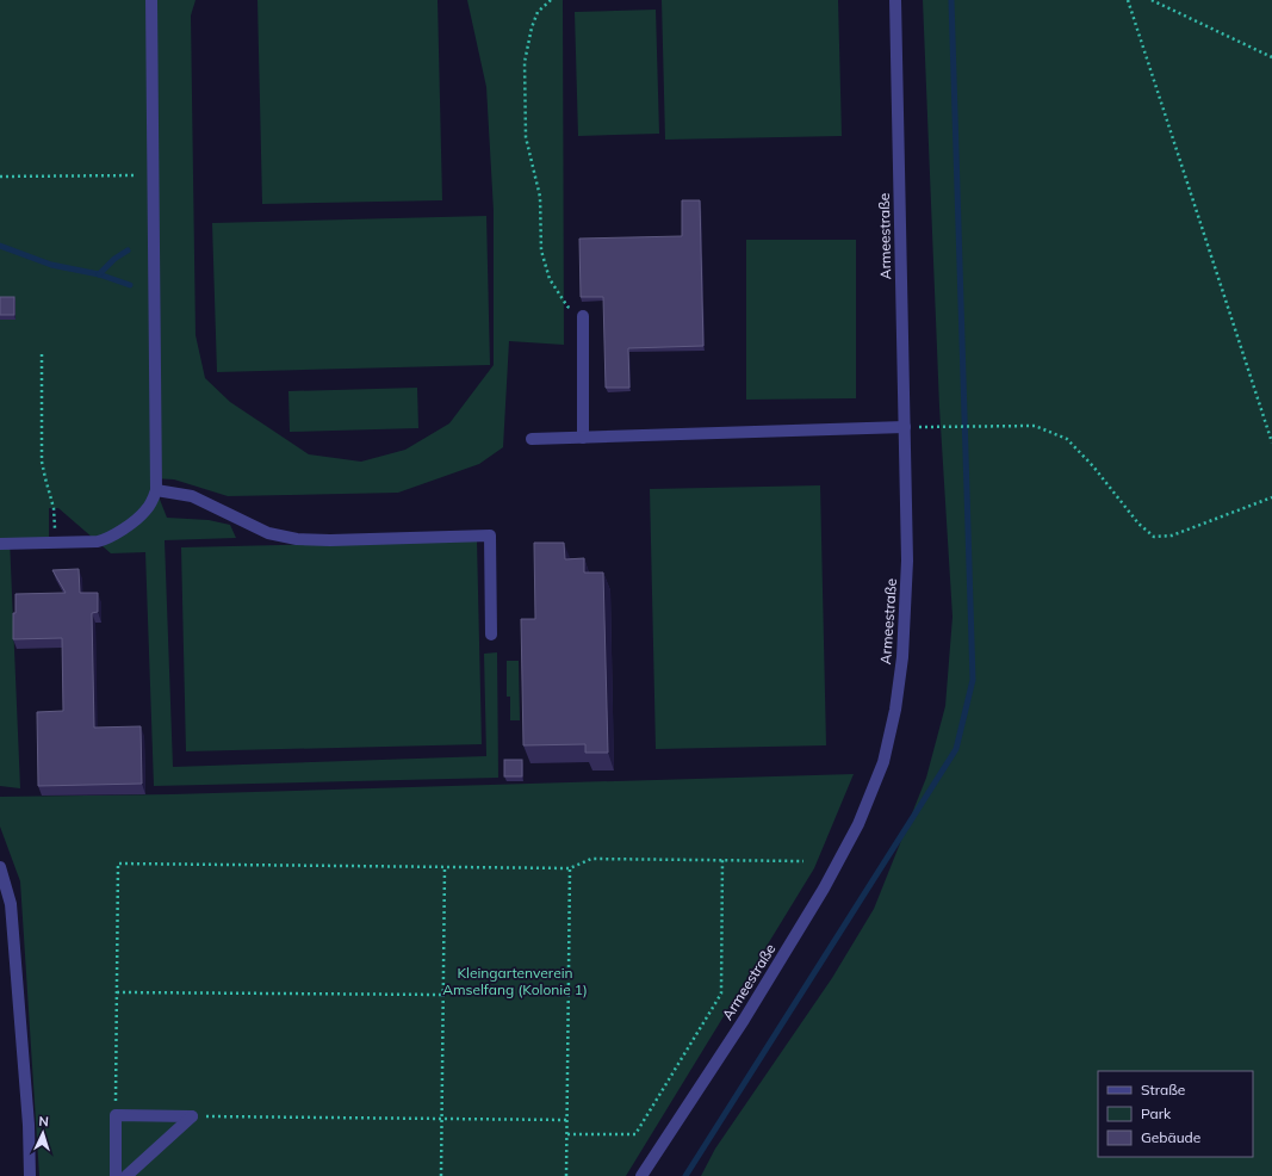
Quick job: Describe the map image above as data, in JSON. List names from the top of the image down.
{
  "streets": {
    "street": ["Armeestraße"]
  },
  "parks": ["Kleingartenverein Amselfang (Kolonie 1)"],
  "legend": ["Straße", "Park", "Gebäude"],
  "north": "top"
}
